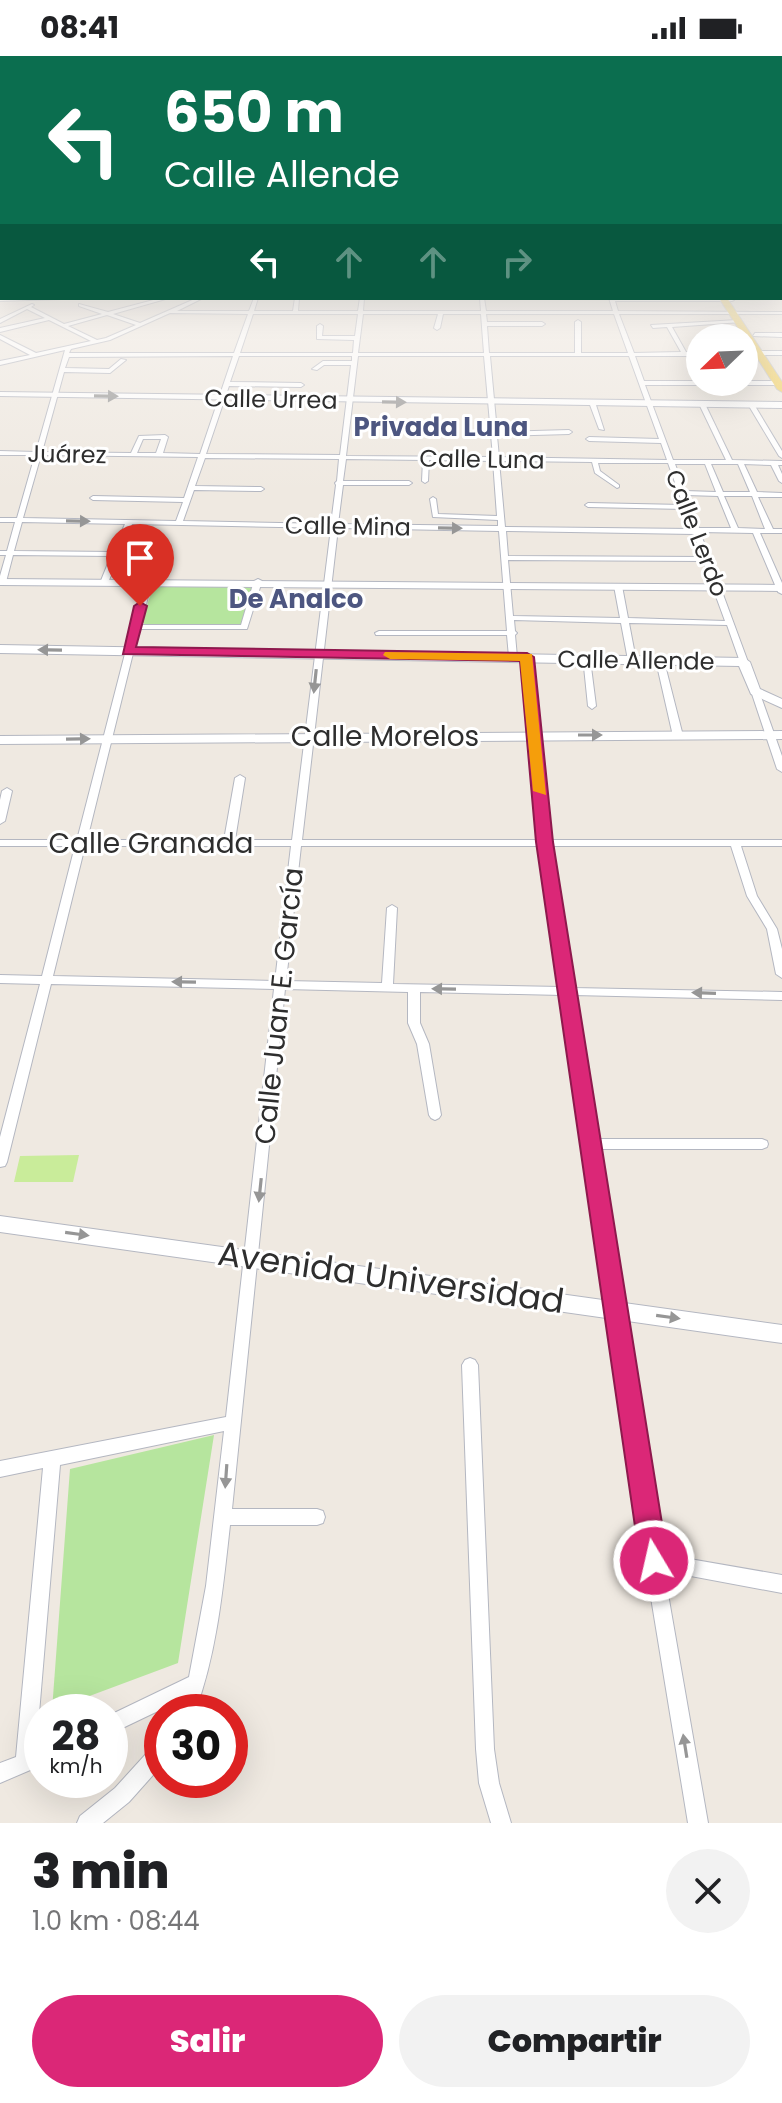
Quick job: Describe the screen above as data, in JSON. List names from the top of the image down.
{
  "streets": {
    "street": [
      "Calle Urrea",
      "Juárez",
      "Calle Luna",
      "Calle Mina",
      "Calle Lerdo",
      "Calle Allende",
      "Calle Morelos",
      "Calle Granada",
      "Calle Juan E. García",
      "Avenida Universidad"
    ]
  },
  "crossings": [
    ["Calle Urrea", "Calle Lerdo"],
    ["Calle Urrea", "Calle Juan E. García"],
    ["Juárez", "Calle Luna"],
    ["Calle Luna", "Calle Lerdo"],
    ["Calle Luna", "Calle Juan E. García"],
    ["Calle Mina", "Calle Lerdo"],
    ["Calle Mina", "Calle Juan E. García"],
    ["Calle Lerdo", "Calle Allende"],
    ["Calle Lerdo", "Calle Morelos"],
    ["Calle Allende", "Calle Juan E. García"],
    ["Calle Morelos", "Calle Juan E. García"],
    ["Calle Granada", "Calle Juan E. García"],
    ["Calle Juan E. García", "Avenida Universidad"]
  ],
  "one_way": ["Avenida Universidad"],
  "districts": ["Privada Luna", "De Analco"],
  "north": "bottom left",
  "page": {
    "status": "08:41",
    "turn": ["650 m", "Calle Allende"],
    "speed": "28 km/h",
    "limit": "30",
    "heading": ["3 min", "1.0 km · 08:44"],
    "buttons": ["Salir", "Compartir"]
  }
}
